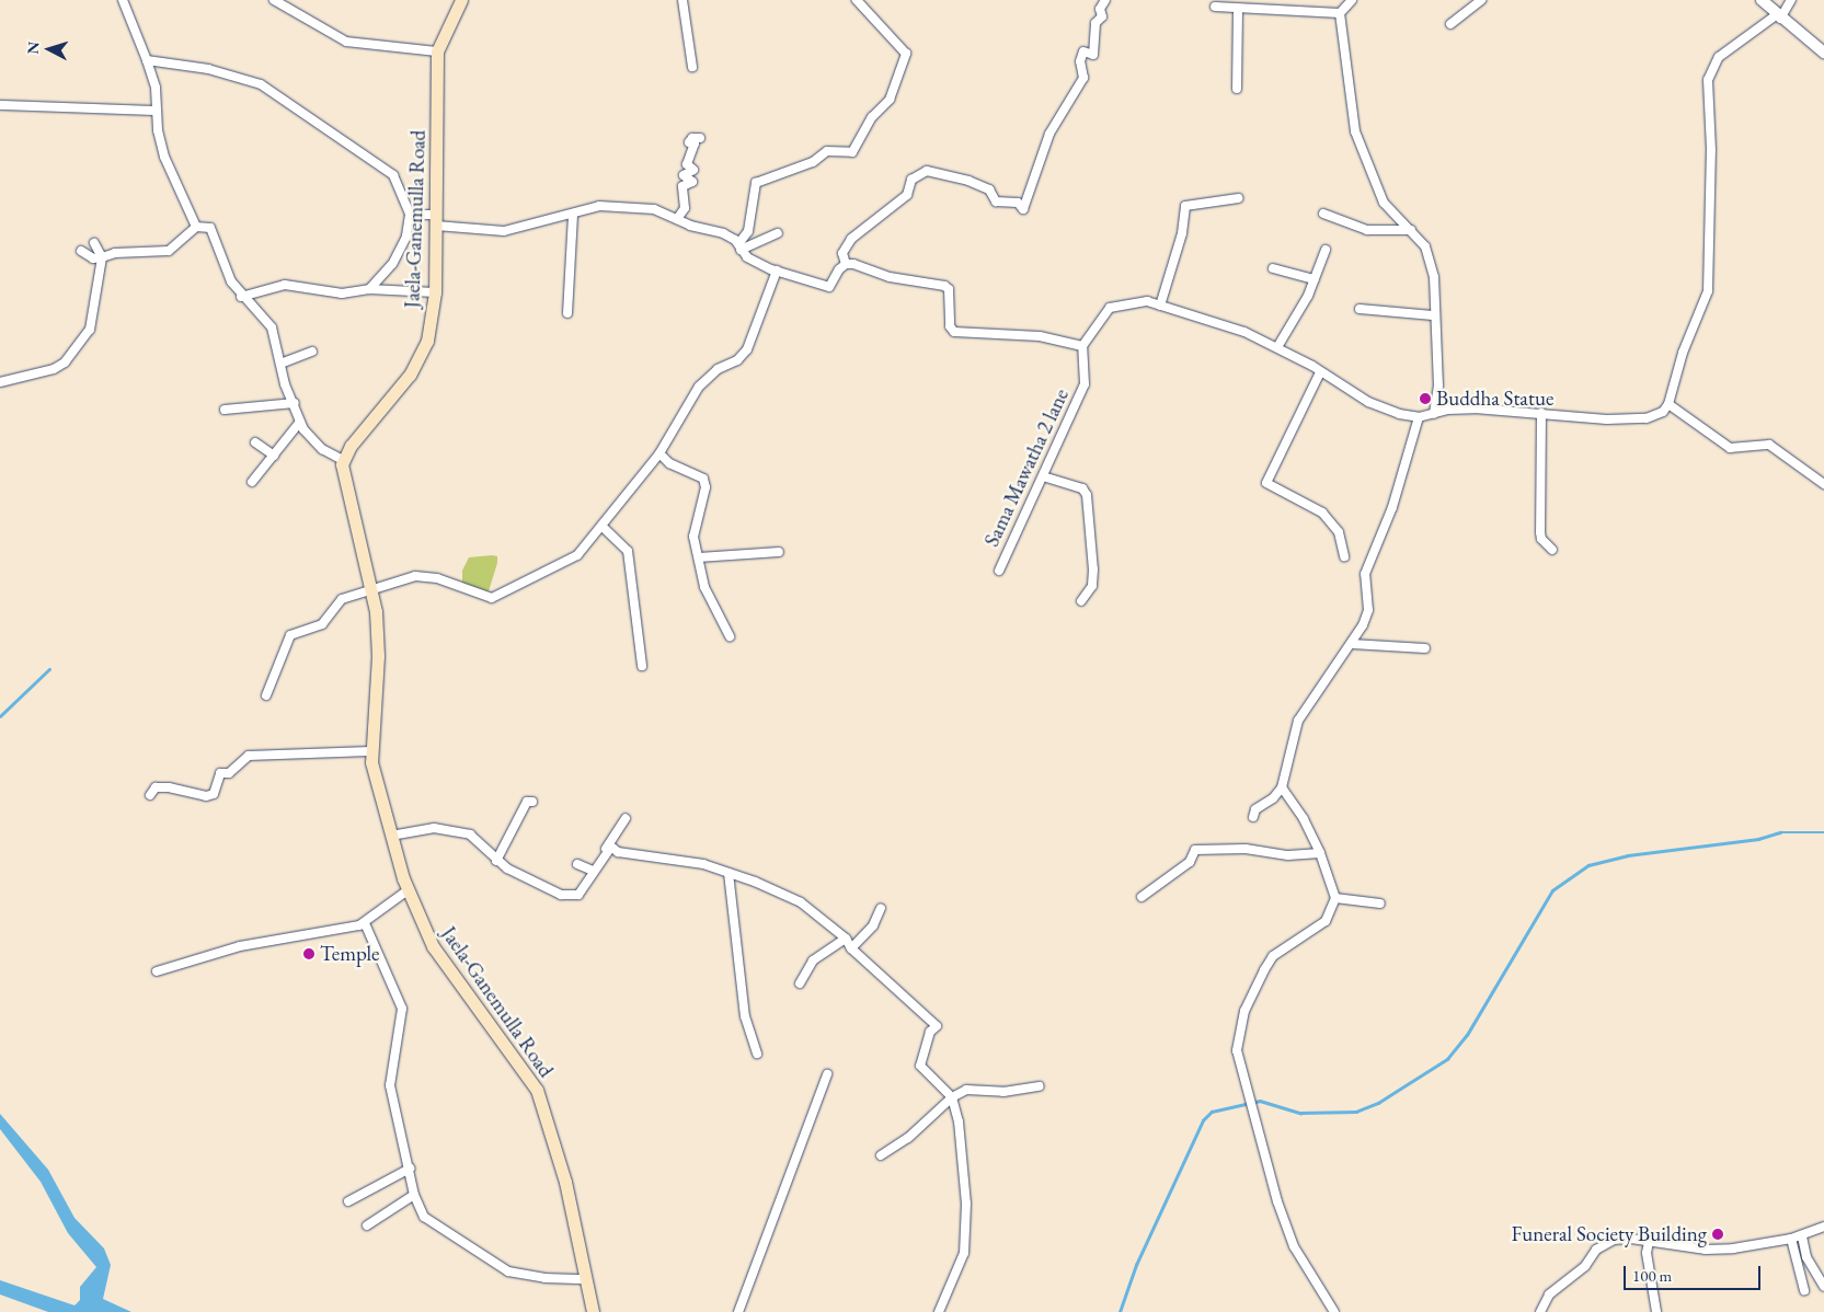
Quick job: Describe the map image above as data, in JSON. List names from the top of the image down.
{
  "streets": {
    "main road": ["Jaela-Ganemulla Road"],
    "street": ["Sama Mawatha 2 lane"]
  },
  "places": ["Buddha Statue", "Temple", "Funeral Society Building"],
  "scale_bar": "100 m",
  "north": "left"
}
